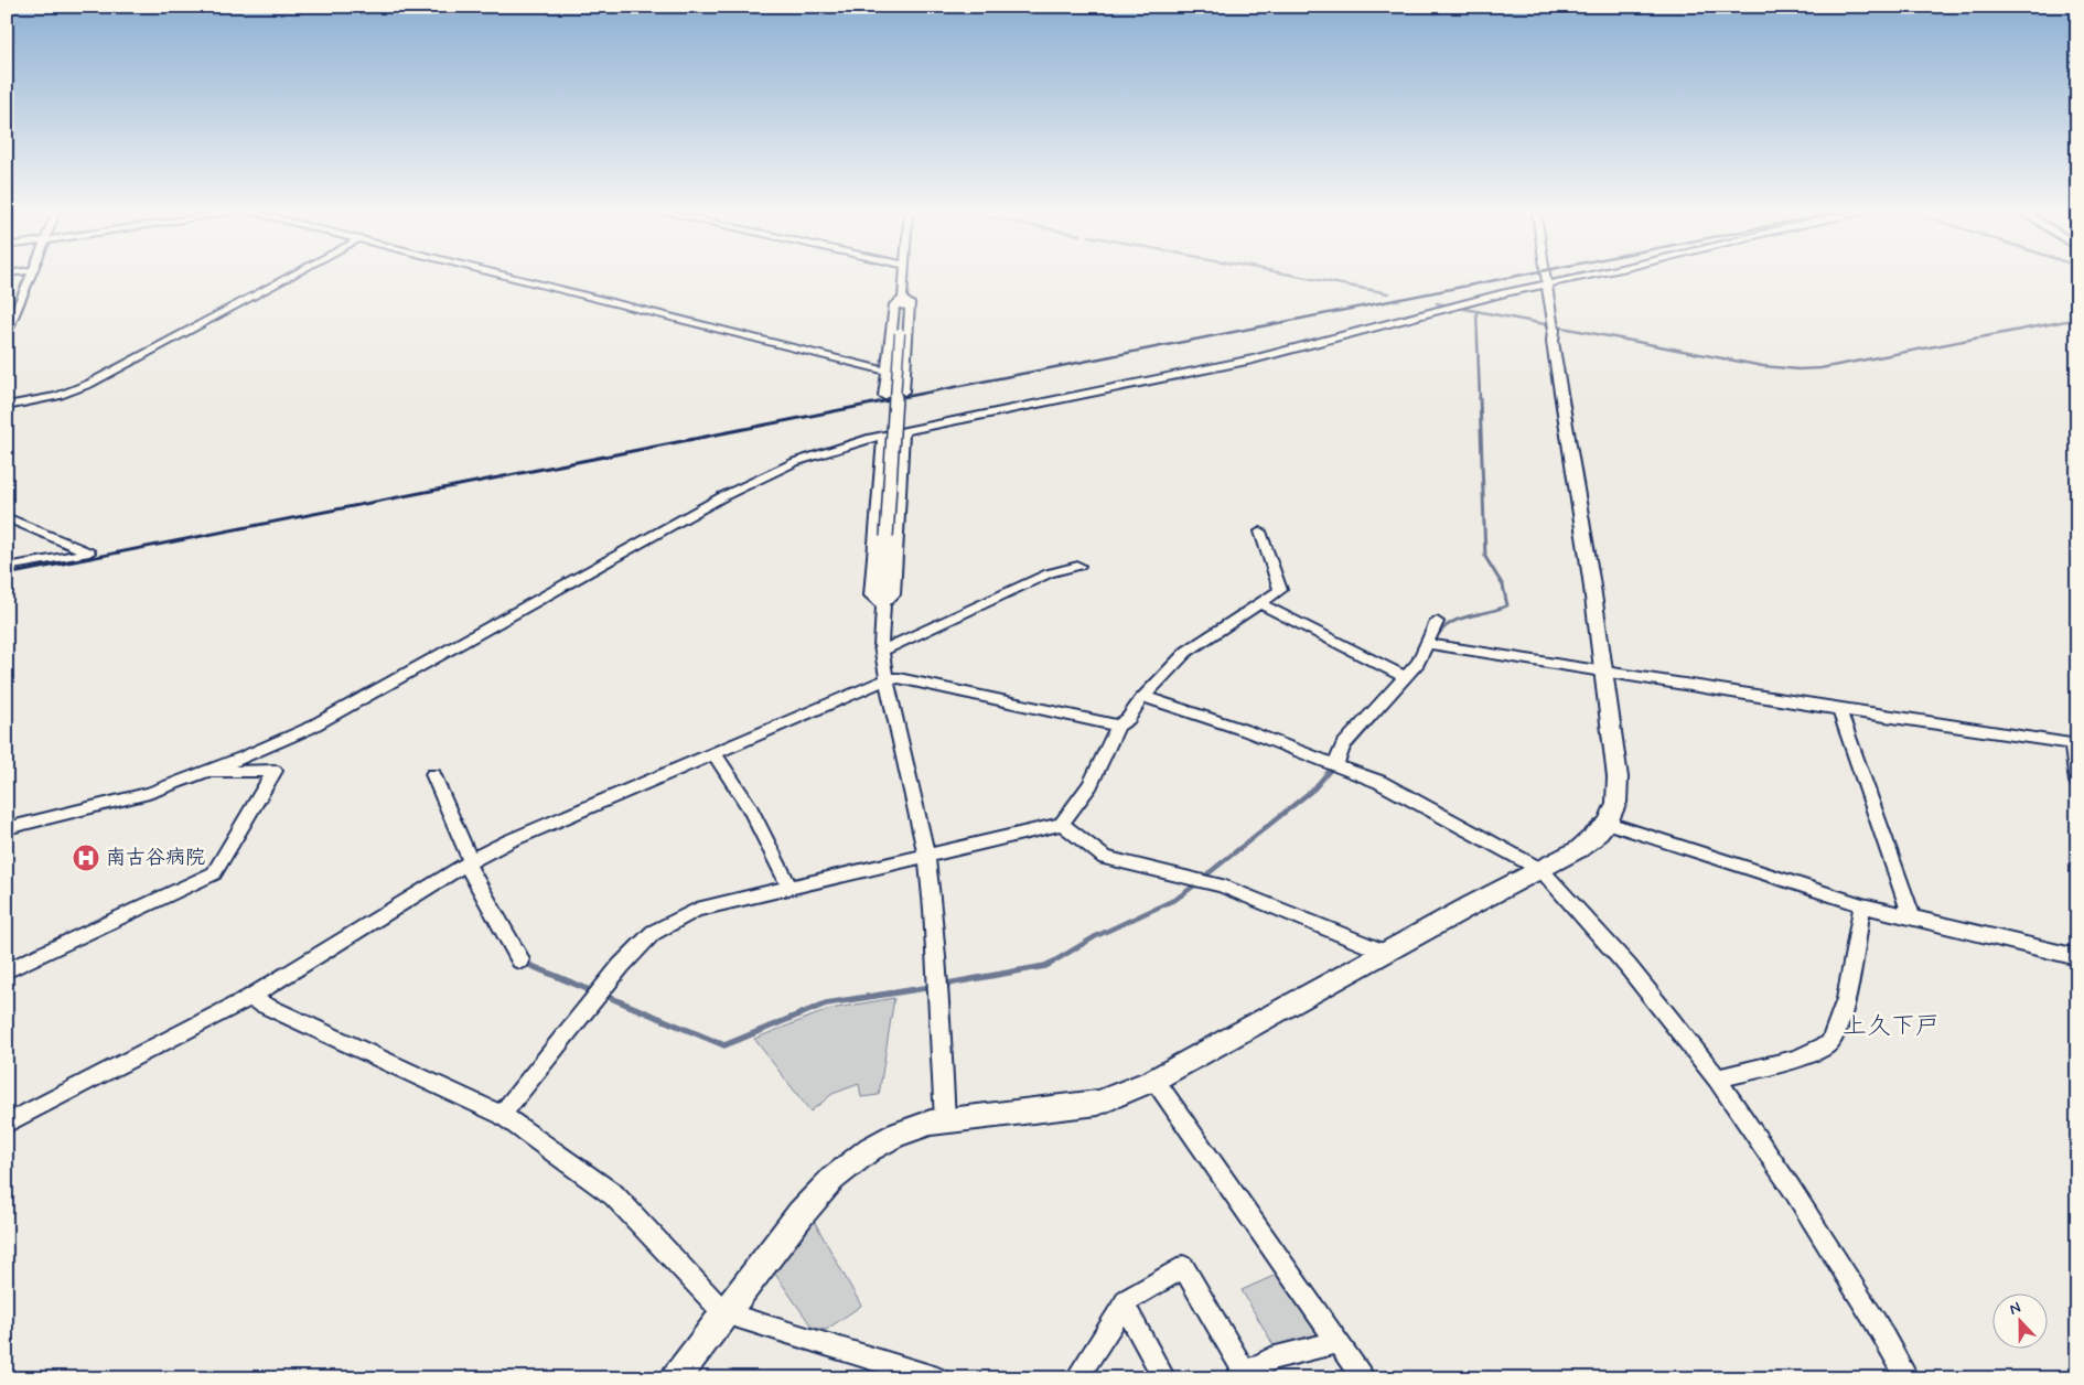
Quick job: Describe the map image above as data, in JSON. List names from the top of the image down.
{
  "districts": ["上久下戸"],
  "places": {
    "hospital": ["南古谷病院"]
  },
  "north": "top"
}
